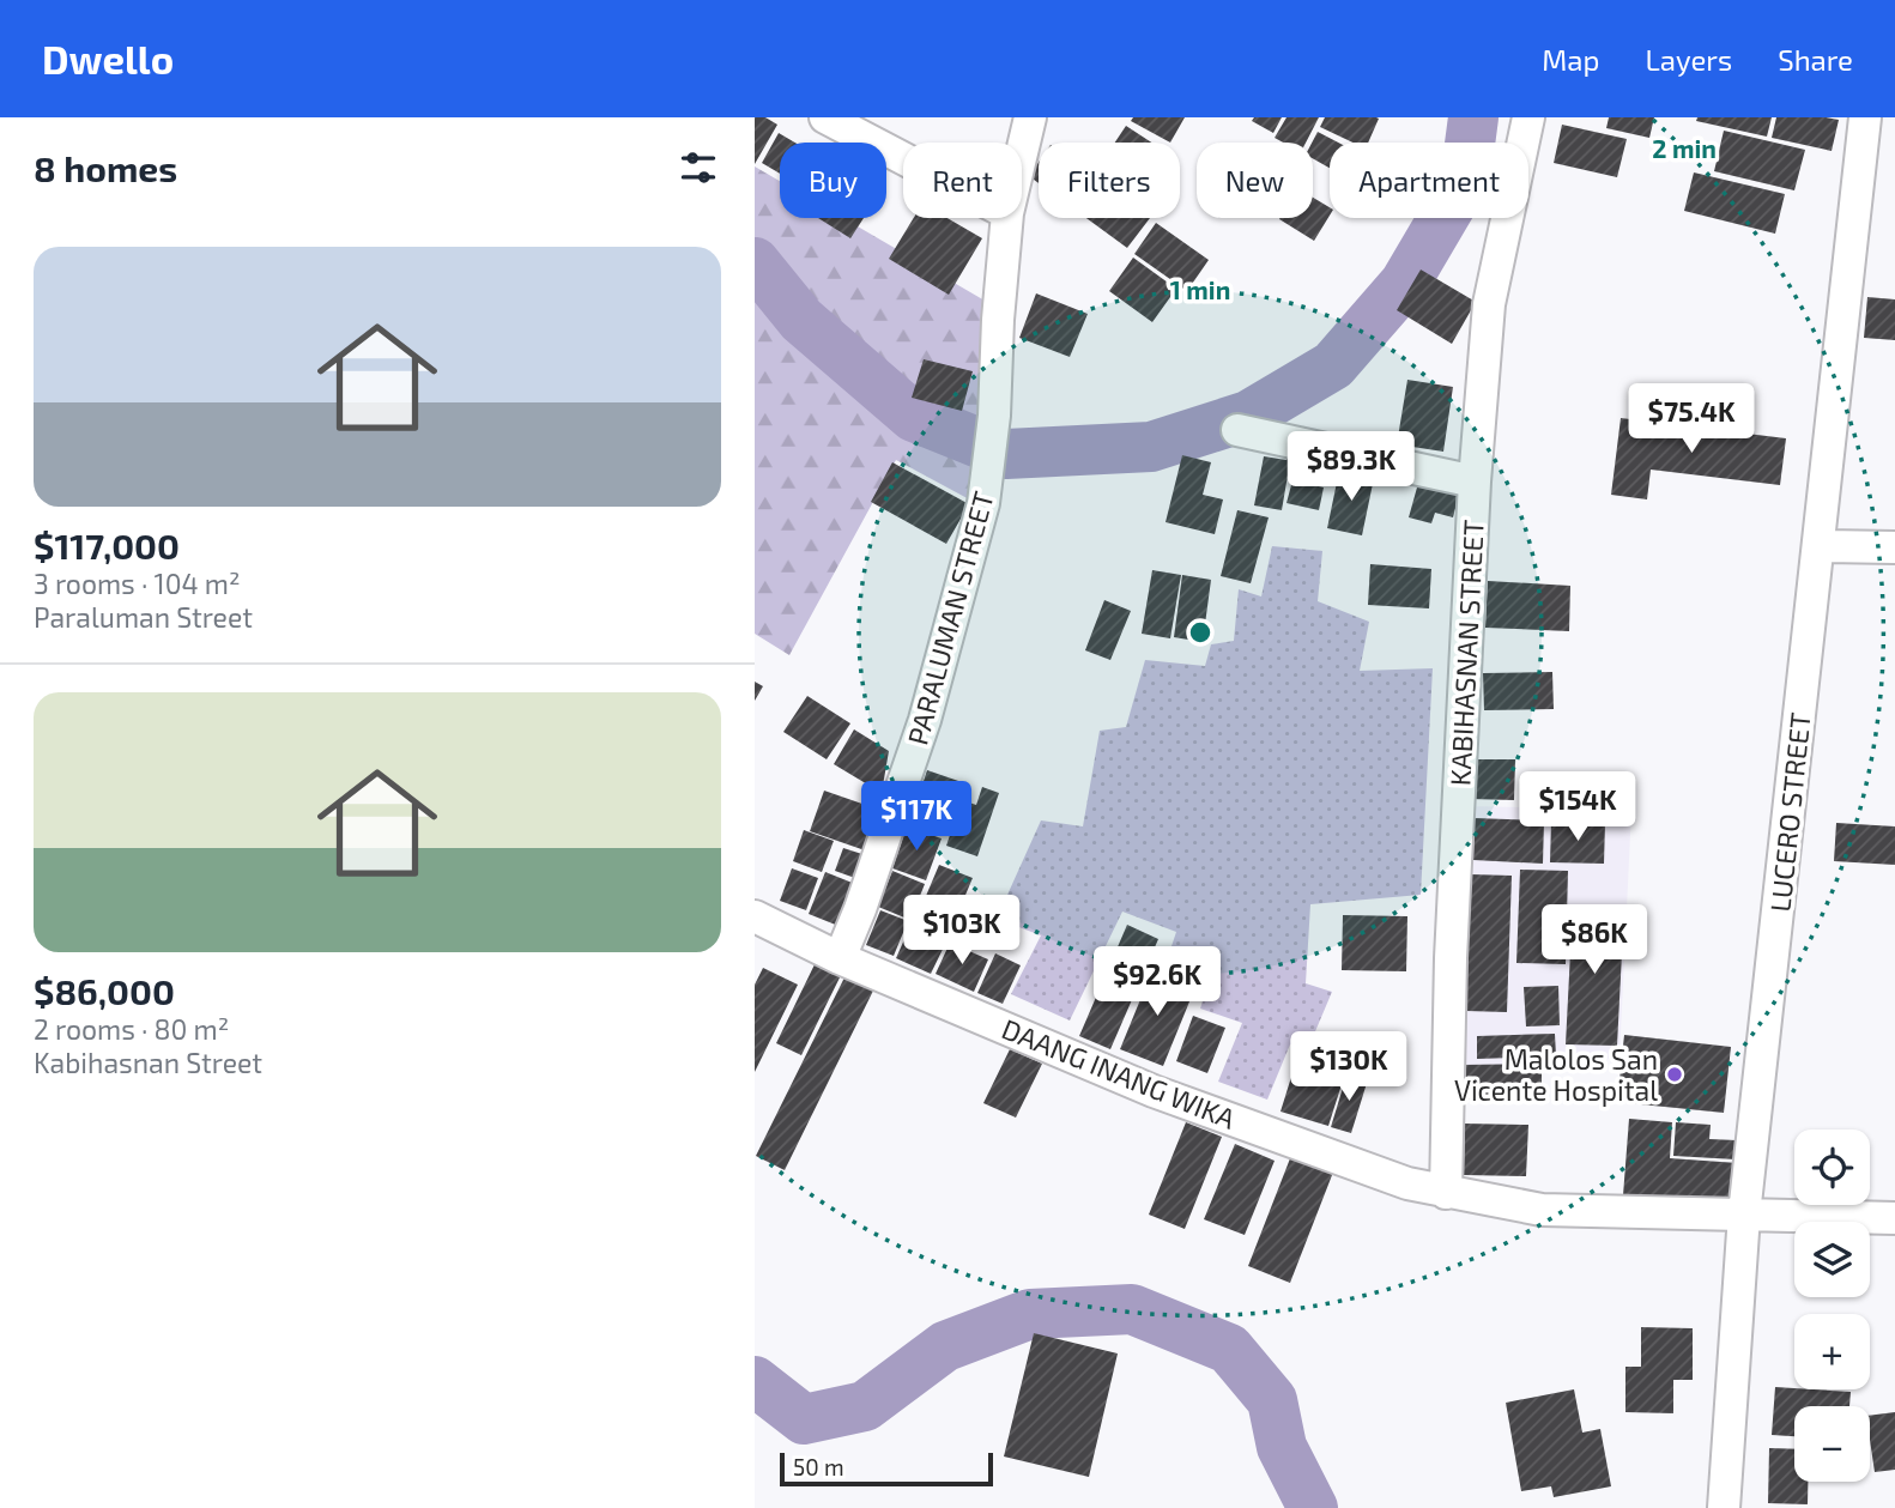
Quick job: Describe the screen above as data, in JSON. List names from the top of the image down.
{
  "streets": {
    "street": [
      "PARALUMAN STREET",
      "KABIHASNAN STREET",
      "LUCERO STREET",
      "DAANG INANG WIKA"
    ]
  },
  "crossings": [
    ["PARALUMAN STREET", "DAANG INANG WIKA"],
    ["KABIHASNAN STREET", "DAANG INANG WIKA"],
    ["LUCERO STREET", "DAANG INANG WIKA"]
  ],
  "places": ["Malolos San Vicente Hospital"],
  "scale_bar": "50 m",
  "page": {
    "header": "Dwello",
    "nav": ["Map", "Layers", "Share"],
    "heading": "8 homes",
    "chip": [
      "Buy",
      "Rent",
      "Filters",
      "New",
      "Apartment"
    ],
    "list": [
      {
        "name": "$117,000",
        "note": "3 rooms · 104 m² · Paraluman Street"
      },
      {
        "name": "$86,000",
        "note": "2 rooms · 80 m² · Kabihasnan Street"
      }
    ],
    "price": [
      "$75.4K",
      "$89.3K",
      "$154K",
      "$117K",
      "$103K",
      "$86K",
      "$92.6K",
      "$130K"
    ],
    "map_buttons": ["+", "−"],
    "scale": "50 m"
  },
  "rings": ["2 min", "1 min"]
}
